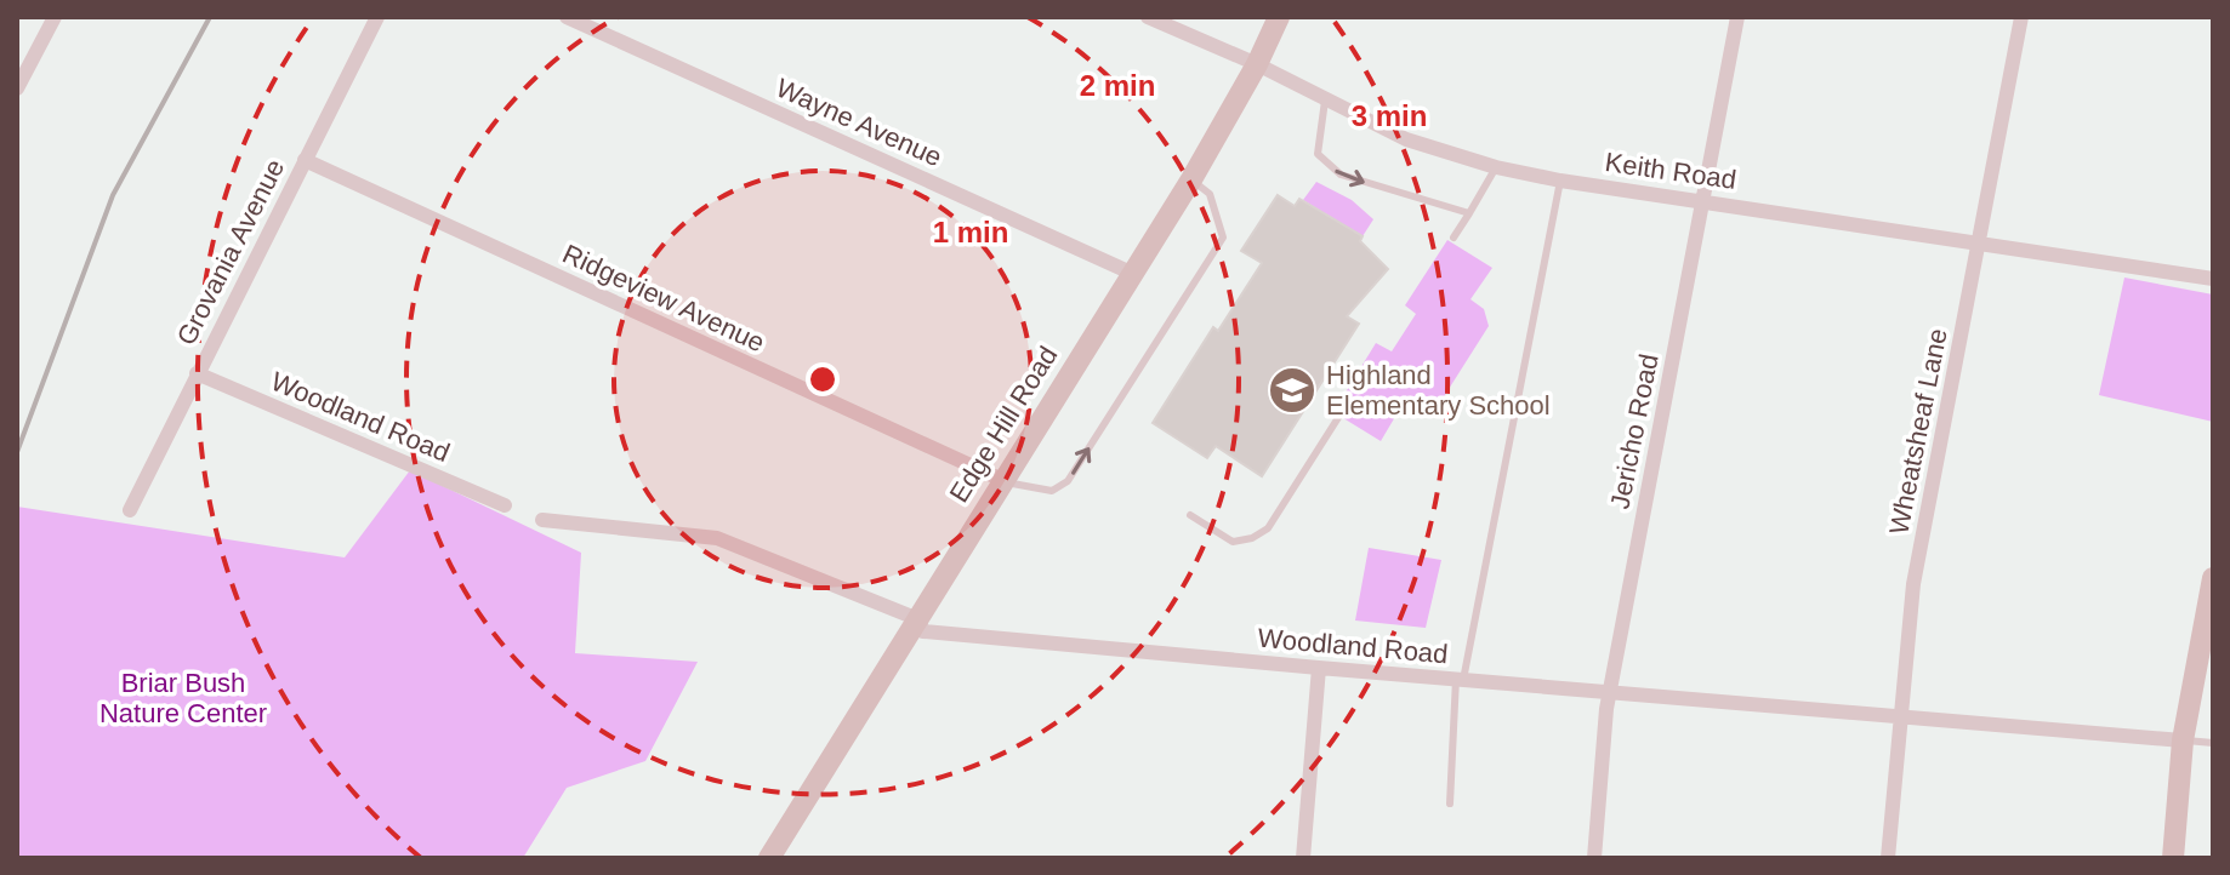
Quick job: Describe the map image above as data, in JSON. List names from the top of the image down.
{
  "streets": {
    "street": [
      "Wayne Avenue",
      "Keith Road",
      "Grovania Avenue",
      "Ridgeview Avenue",
      "Woodland Road",
      "Edge Hill Road",
      "Jericho Road",
      "Wheatsheaf Lane"
    ]
  },
  "crossings": [
    ["Wayne Avenue", "Edge Hill Road"],
    ["Keith Road", "Edge Hill Road"],
    ["Keith Road", "Jericho Road"],
    ["Keith Road", "Wheatsheaf Lane"],
    ["Grovania Avenue", "Ridgeview Avenue"],
    ["Grovania Avenue", "Woodland Road"],
    ["Ridgeview Avenue", "Edge Hill Road"],
    ["Woodland Road", "Edge Hill Road"],
    ["Woodland Road", "Jericho Road"],
    ["Woodland Road", "Wheatsheaf Lane"]
  ],
  "parks": ["Briar Bush Nature Center"],
  "places": {
    "school or university": ["Highland Elementary School"]
  },
  "rings": ["2 min", "3 min", "1 min"]
}
